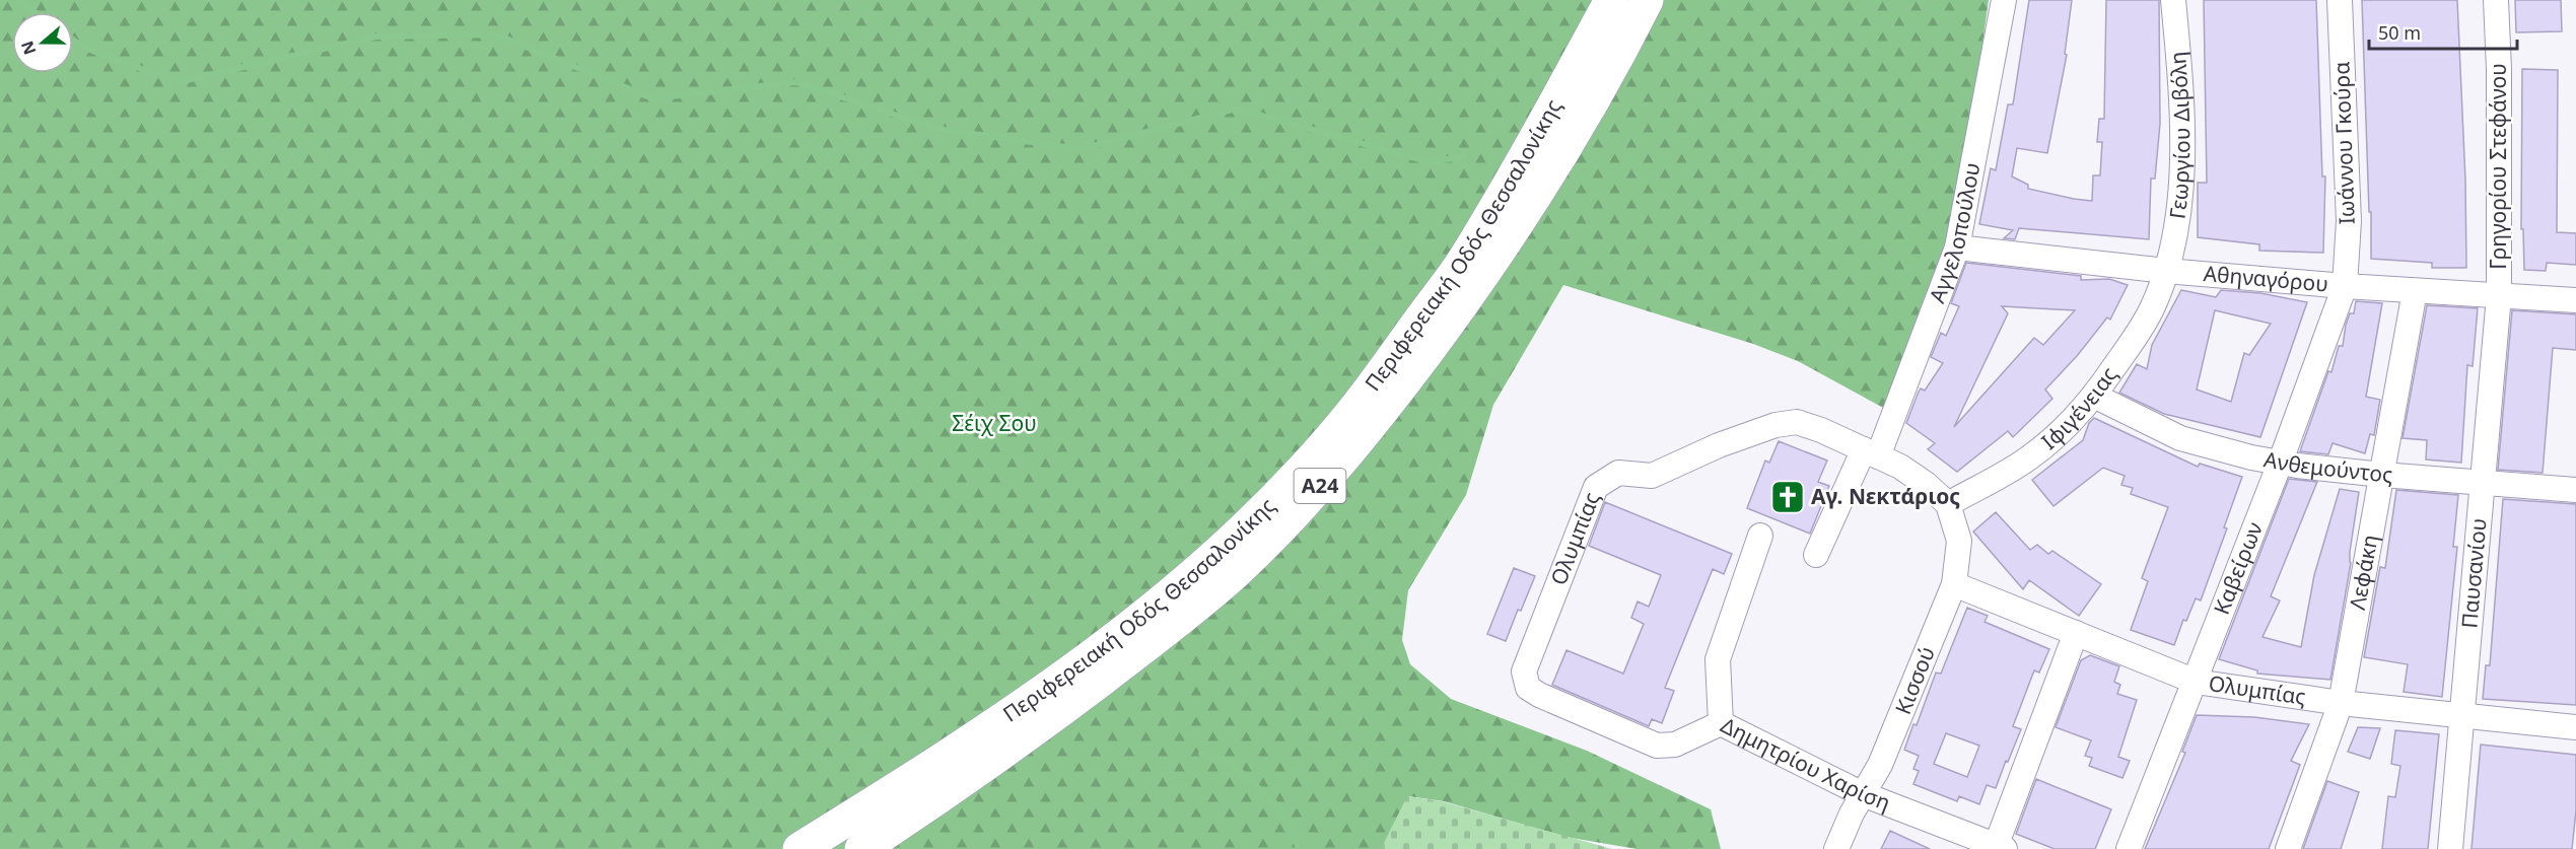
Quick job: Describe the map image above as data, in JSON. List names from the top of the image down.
{
  "streets": {
    "highway": ["Περιφερειακή Οδός Θεσσαλονίκης", "Α24"],
    "street": [
      "Γεωργίου Διβόλη",
      "Ιωάννου Γκούρα",
      "Γρηγορίου Στεφάνου",
      "Αγγελοπούλου",
      "Αθηναγόρου",
      "Ιφιγένειας",
      "Ανθεμούντος",
      "Ολυμπίας",
      "Καβείρων",
      "Παυσανίου",
      "Λεφάκη",
      "Κισσού",
      "Δημητρίου Χαρίση"
    ]
  },
  "crossings": [
    ["Γεωργίου Διβόλη", "Αθηναγόρου"],
    ["Γεωργίου Διβόλη", "Ιφιγένειας"],
    ["Ιωάννου Γκούρα", "Αθηναγόρου"],
    ["Ιωάννου Γκούρα", "Καβείρων"],
    ["Γρηγορίου Στεφάνου", "Αθηναγόρου"],
    ["Γρηγορίου Στεφάνου", "Παυσανίου"],
    ["Αγγελοπούλου", "Αθηναγόρου"],
    ["Αγγελοπούλου", "Ολυμπίας"],
    ["Αθηναγόρου", "Ιφιγένειας"],
    ["Αθηναγόρου", "Καβείρων"],
    ["Αθηναγόρου", "Παυσανίου"],
    ["Αθηναγόρου", "Λεφάκη"],
    ["Ιφιγένειας", "Ανθεμούντος"],
    ["Ιφιγένειας", "Ολυμπίας"],
    ["Ιφιγένειας", "Κισσού"],
    ["Ανθεμούντος", "Καβείρων"],
    ["Ανθεμούντος", "Παυσανίου"],
    ["Ανθεμούντος", "Λεφάκη"],
    ["Ολυμπίας", "Καβείρων"],
    ["Ολυμπίας", "Παυσανίου"],
    ["Ολυμπίας", "Λεφάκη"],
    ["Ολυμπίας", "Κισσού"],
    ["Ολυμπίας", "Δημητρίου Χαρίση"],
    ["Κισσού", "Δημητρίου Χαρίση"]
  ],
  "parks": ["Σέιχ Σου"],
  "places": {
    "church": ["Αγ. Νεκτάριος"]
  },
  "scale_bar": "50 m",
  "north": "left"
}
